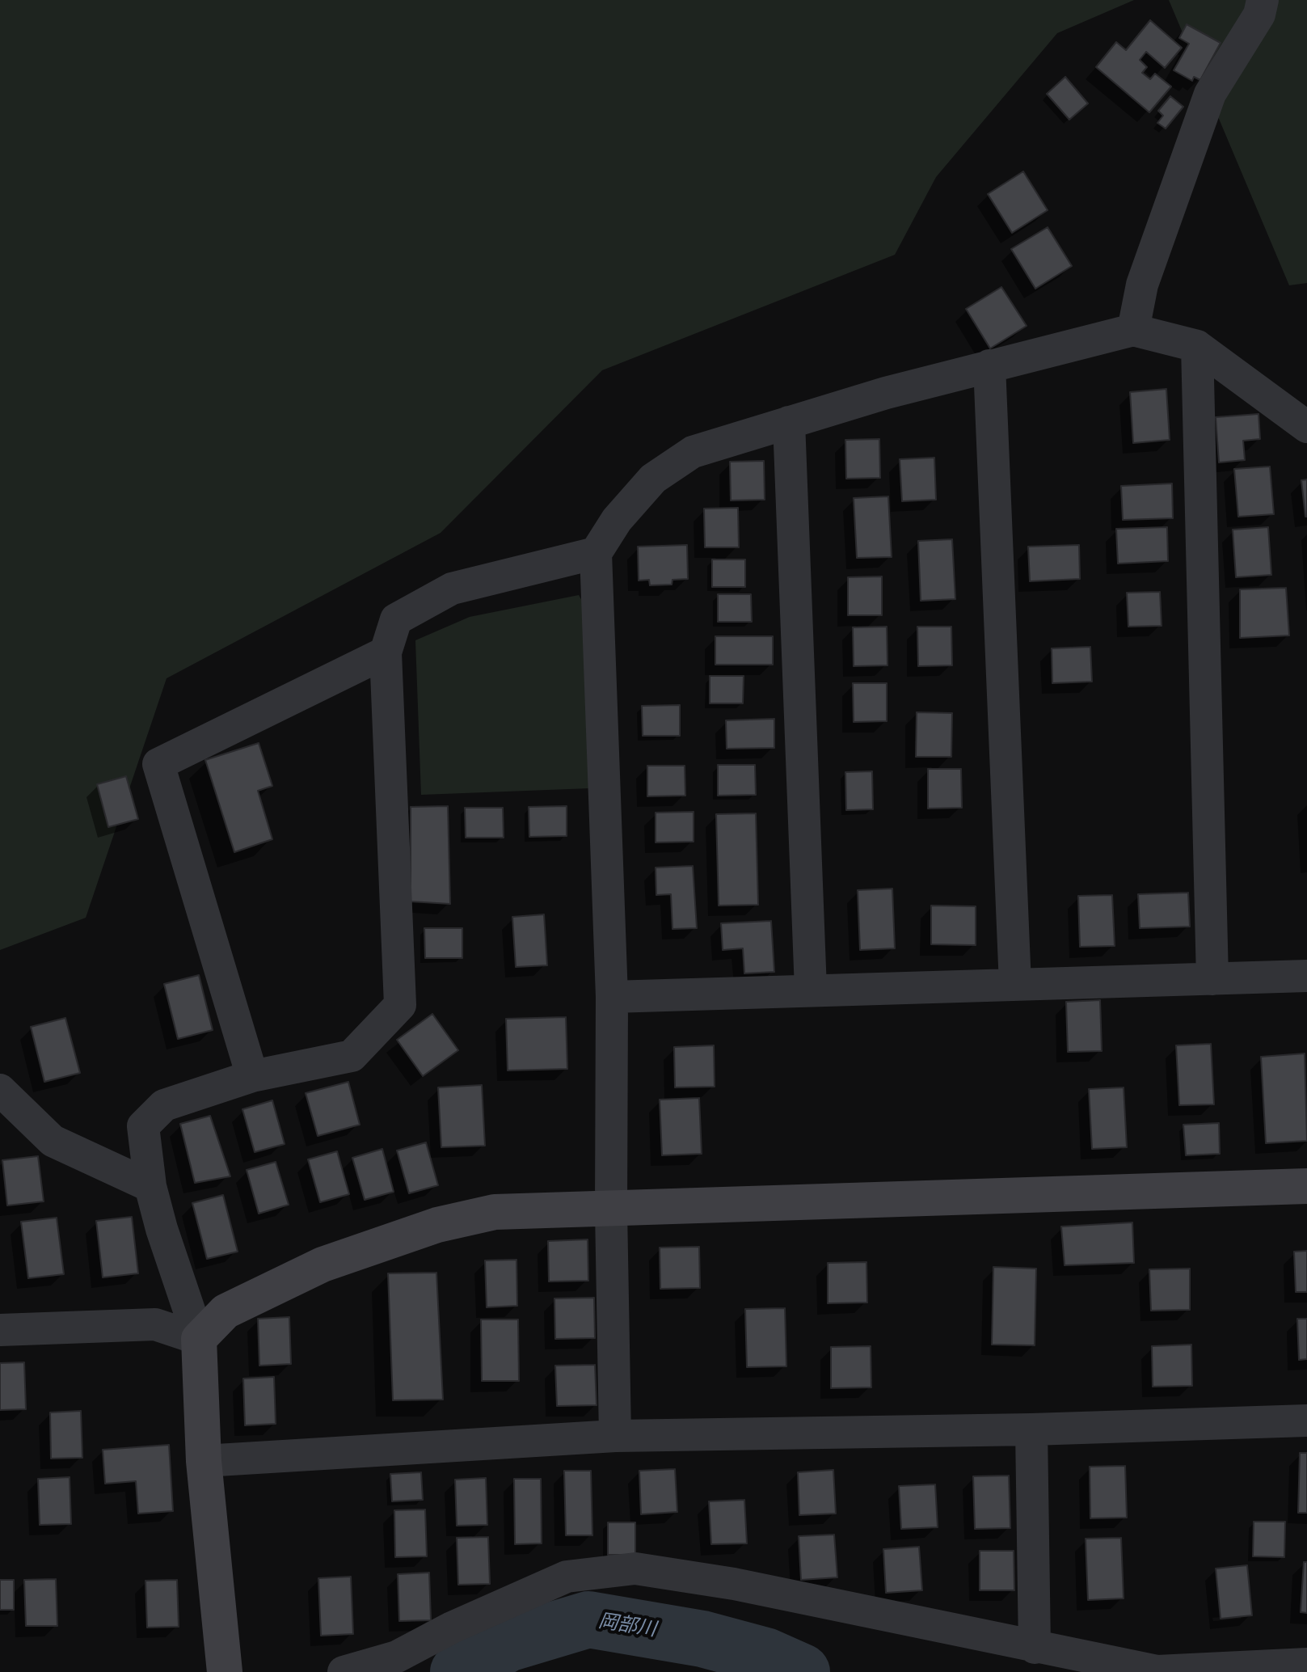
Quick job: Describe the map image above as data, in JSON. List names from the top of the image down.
{
  "water": ["岡部川"]
}
